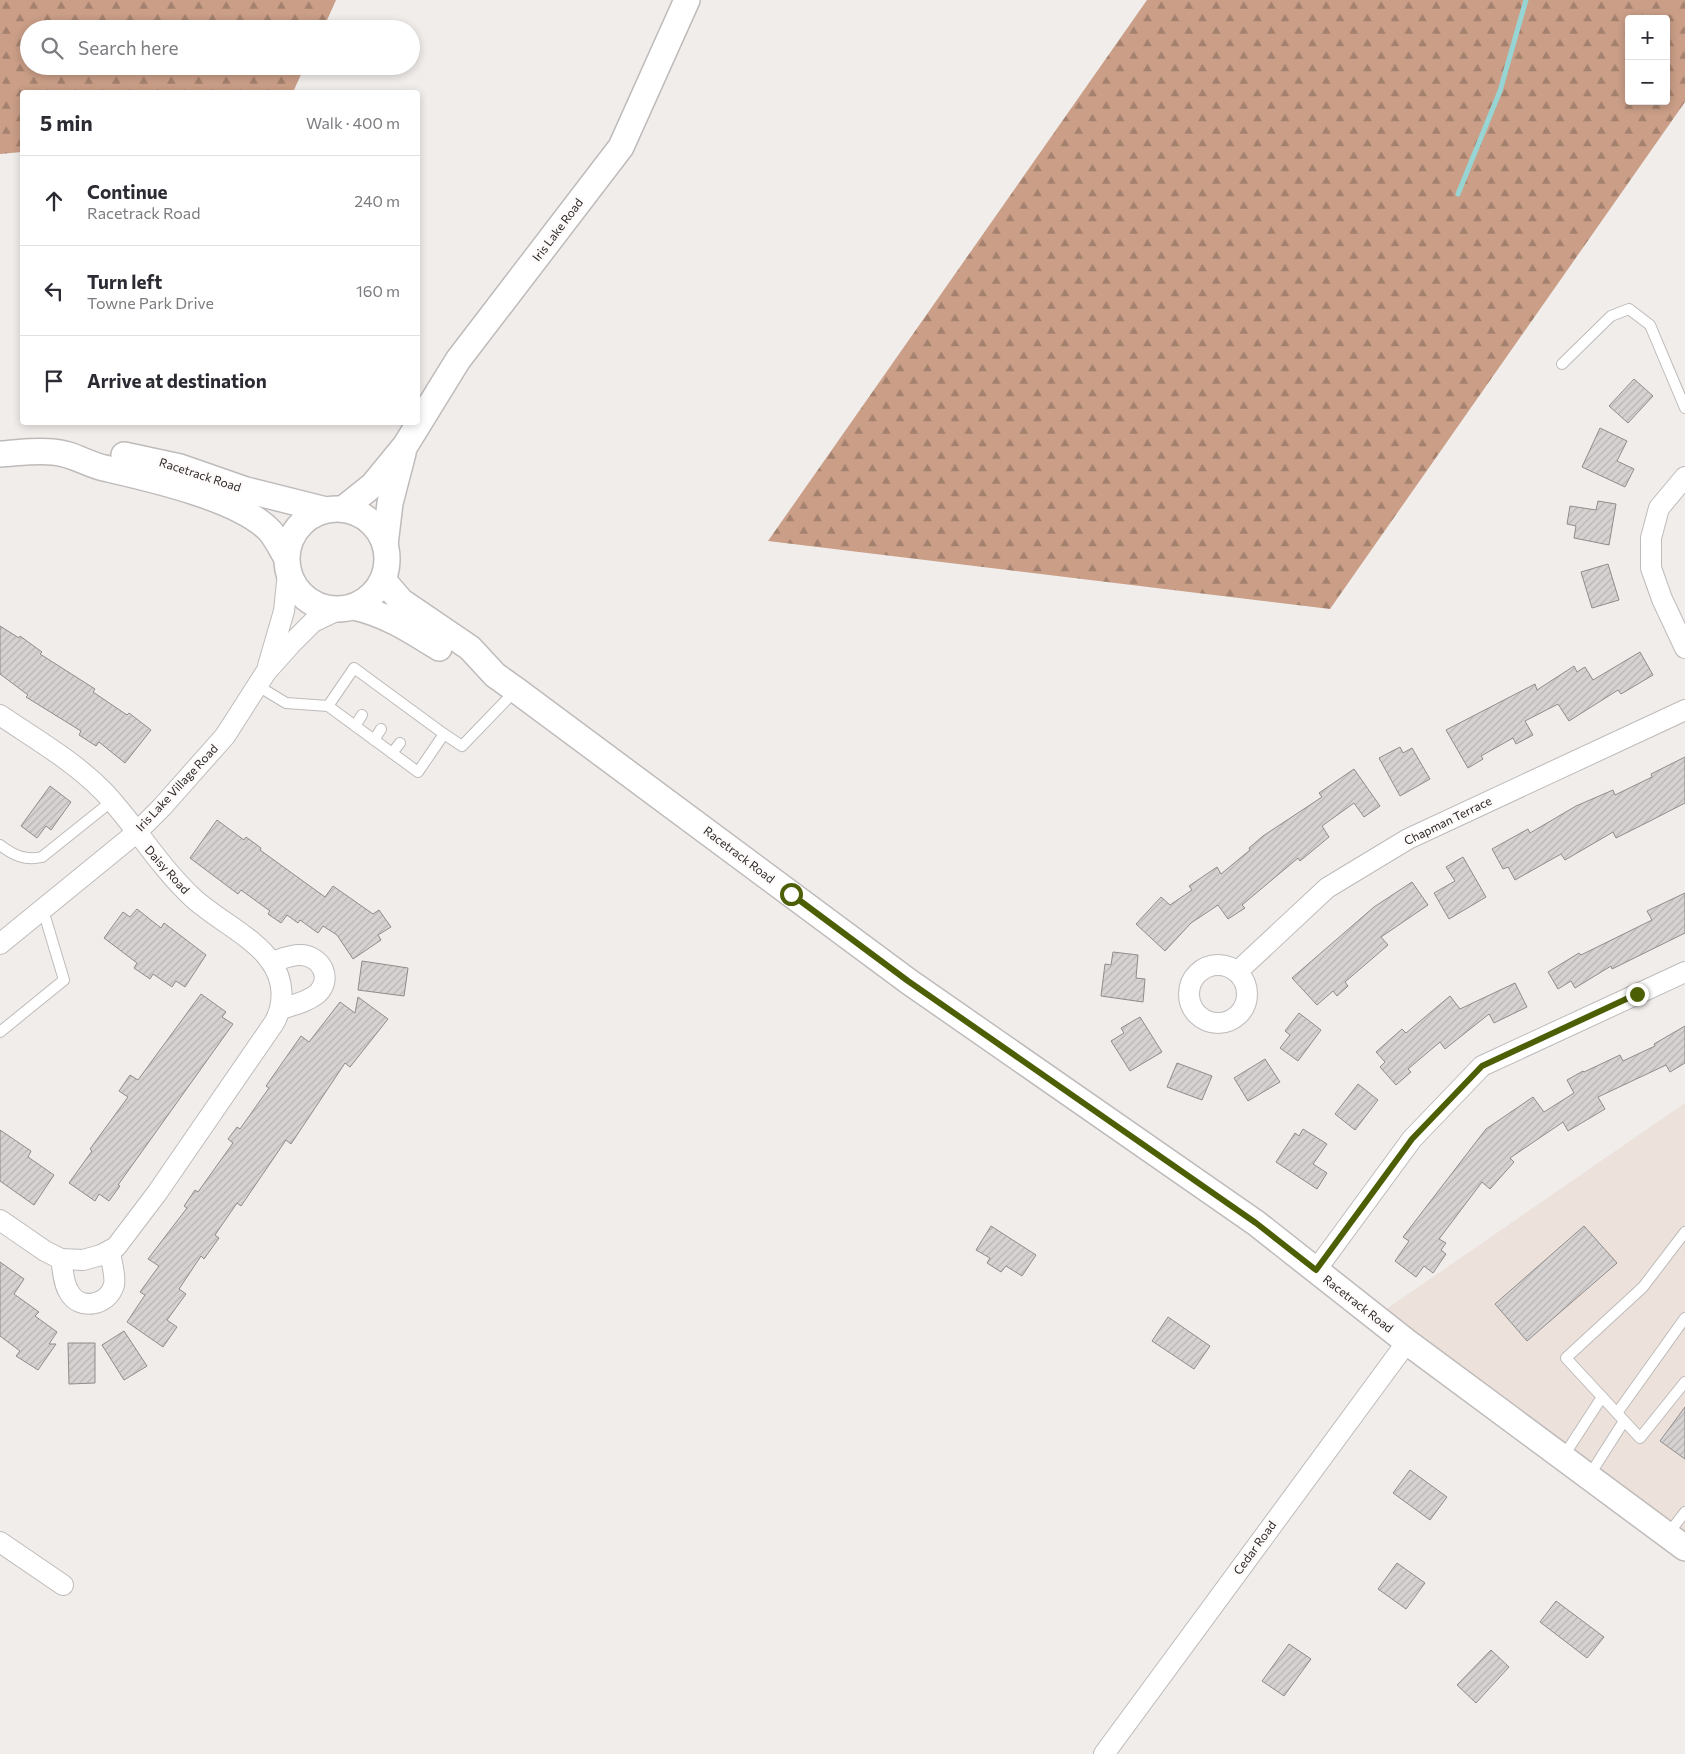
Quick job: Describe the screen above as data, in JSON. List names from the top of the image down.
{
  "streets": {
    "street": [
      "Iris Lake Road",
      "Racetrack Road",
      "Iris Lake Village Road",
      "Chapman Terrace",
      "Daisy Road",
      "Cedar Road"
    ]
  },
  "crossings": [
    ["Iris Lake Road", "Racetrack Road"],
    ["Iris Lake Road", "Iris Lake Village Road"],
    ["Racetrack Road", "Iris Lake Village Road"],
    ["Racetrack Road", "Cedar Road"],
    ["Iris Lake Village Road", "Daisy Road"]
  ],
  "page": {
    "map_buttons": ["+", "−"],
    "search": "Search here",
    "heading": ["5 min", "Walk · 400 m"],
    "list": [
      ["Continue", "Racetrack Road", "240 m"],
      ["Turn left", "Towne Park Drive", "160 m"],
      "Arrive at destination"
    ]
  }
}
